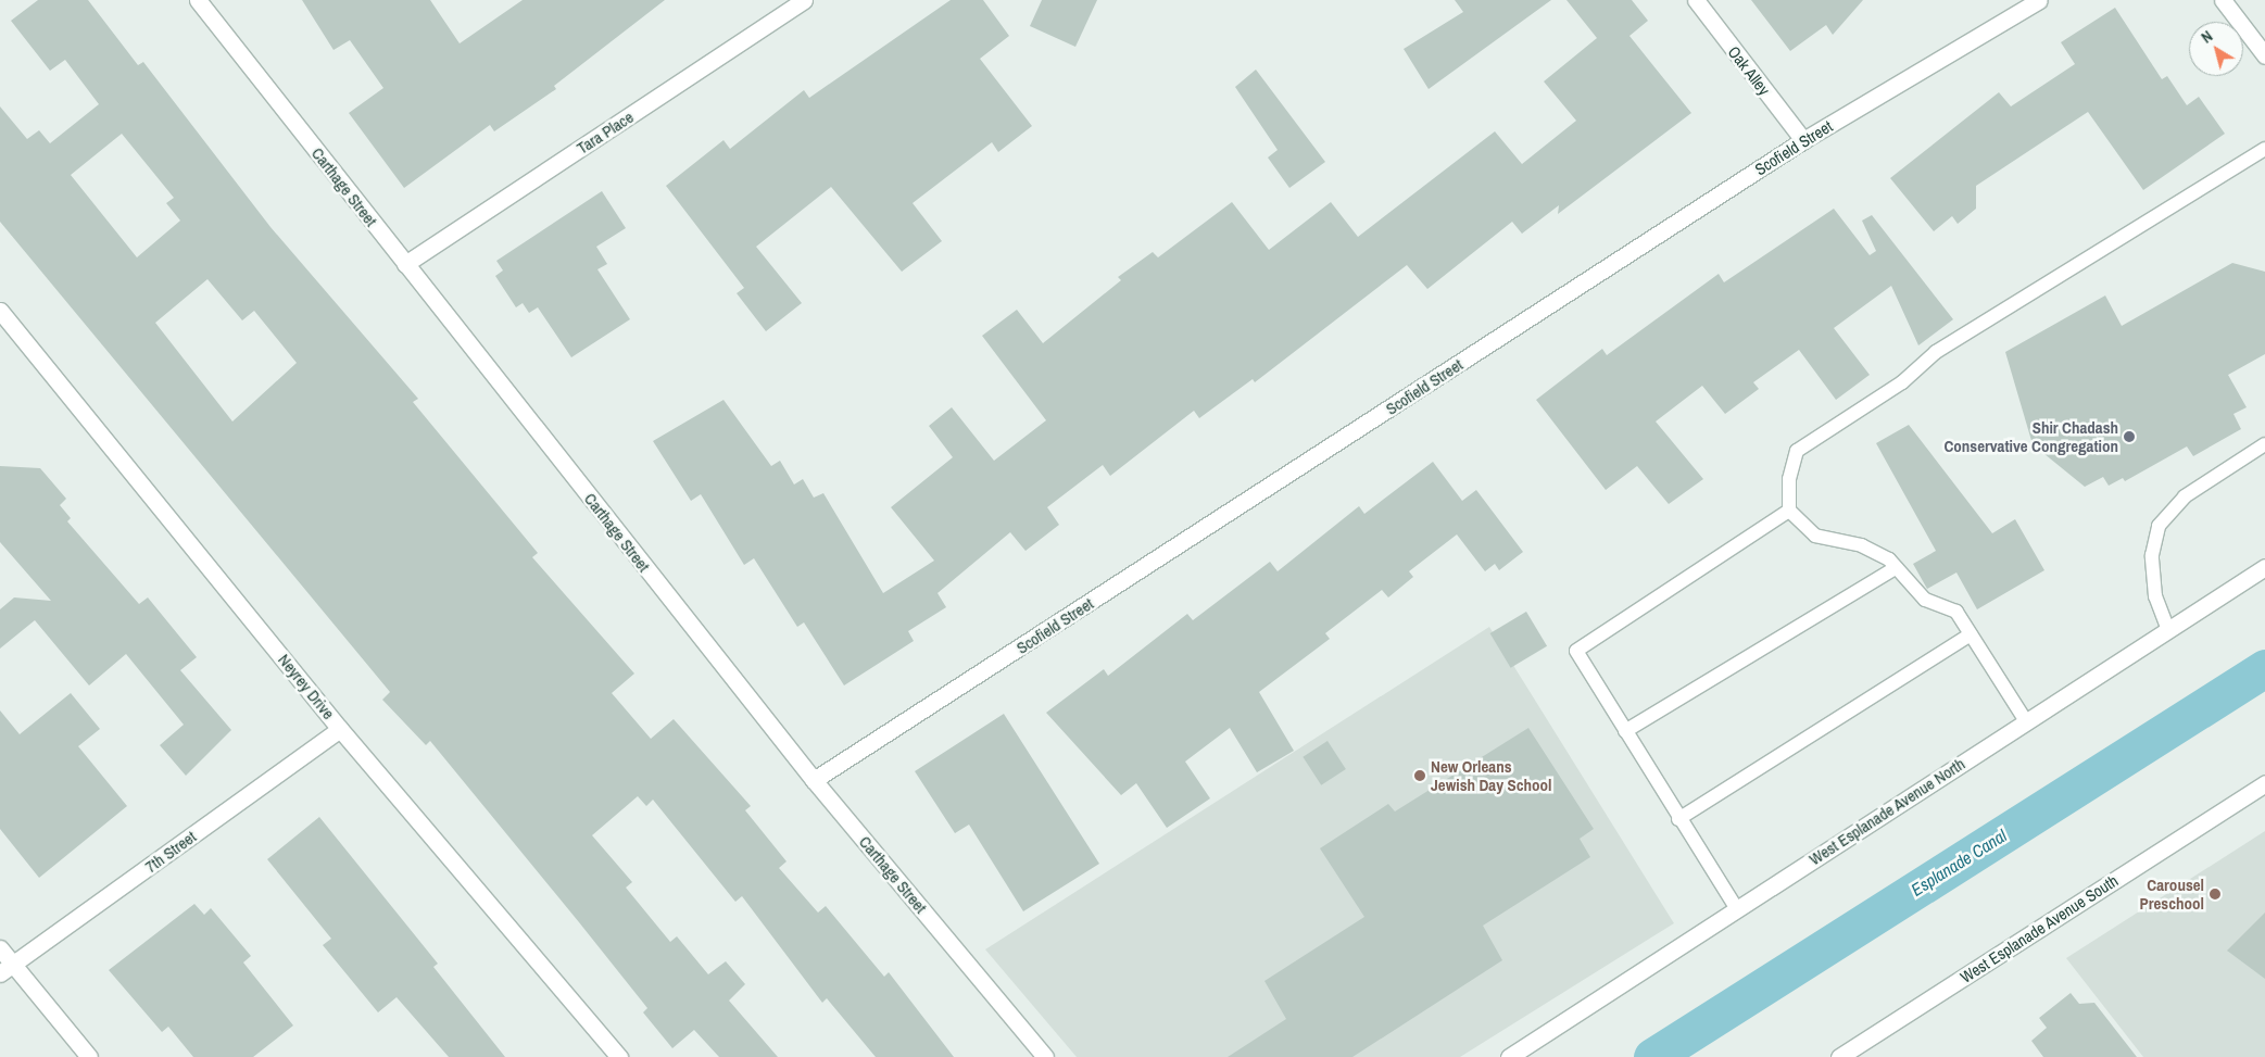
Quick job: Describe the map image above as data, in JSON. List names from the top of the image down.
{
  "streets": {
    "street": [
      "Oak Alley",
      "Tara Place",
      "Scofield Street",
      "Carthage Street",
      "Neyrey Drive",
      "West Esplanade Avenue North",
      "7th Street",
      "West Esplanade Avenue South"
    ]
  },
  "crossings": [
    ["Oak Alley", "Scofield Street"],
    ["Tara Place", "Carthage Street"],
    ["Scofield Street", "Carthage Street"],
    ["Neyrey Drive", "7th Street"]
  ],
  "water": ["Esplanade Canal"],
  "places": ["Shir Chadash Conservative Congregation", "New Orleans Jewish Day School", "Carousel Preschool"],
  "north": "top left"
}
